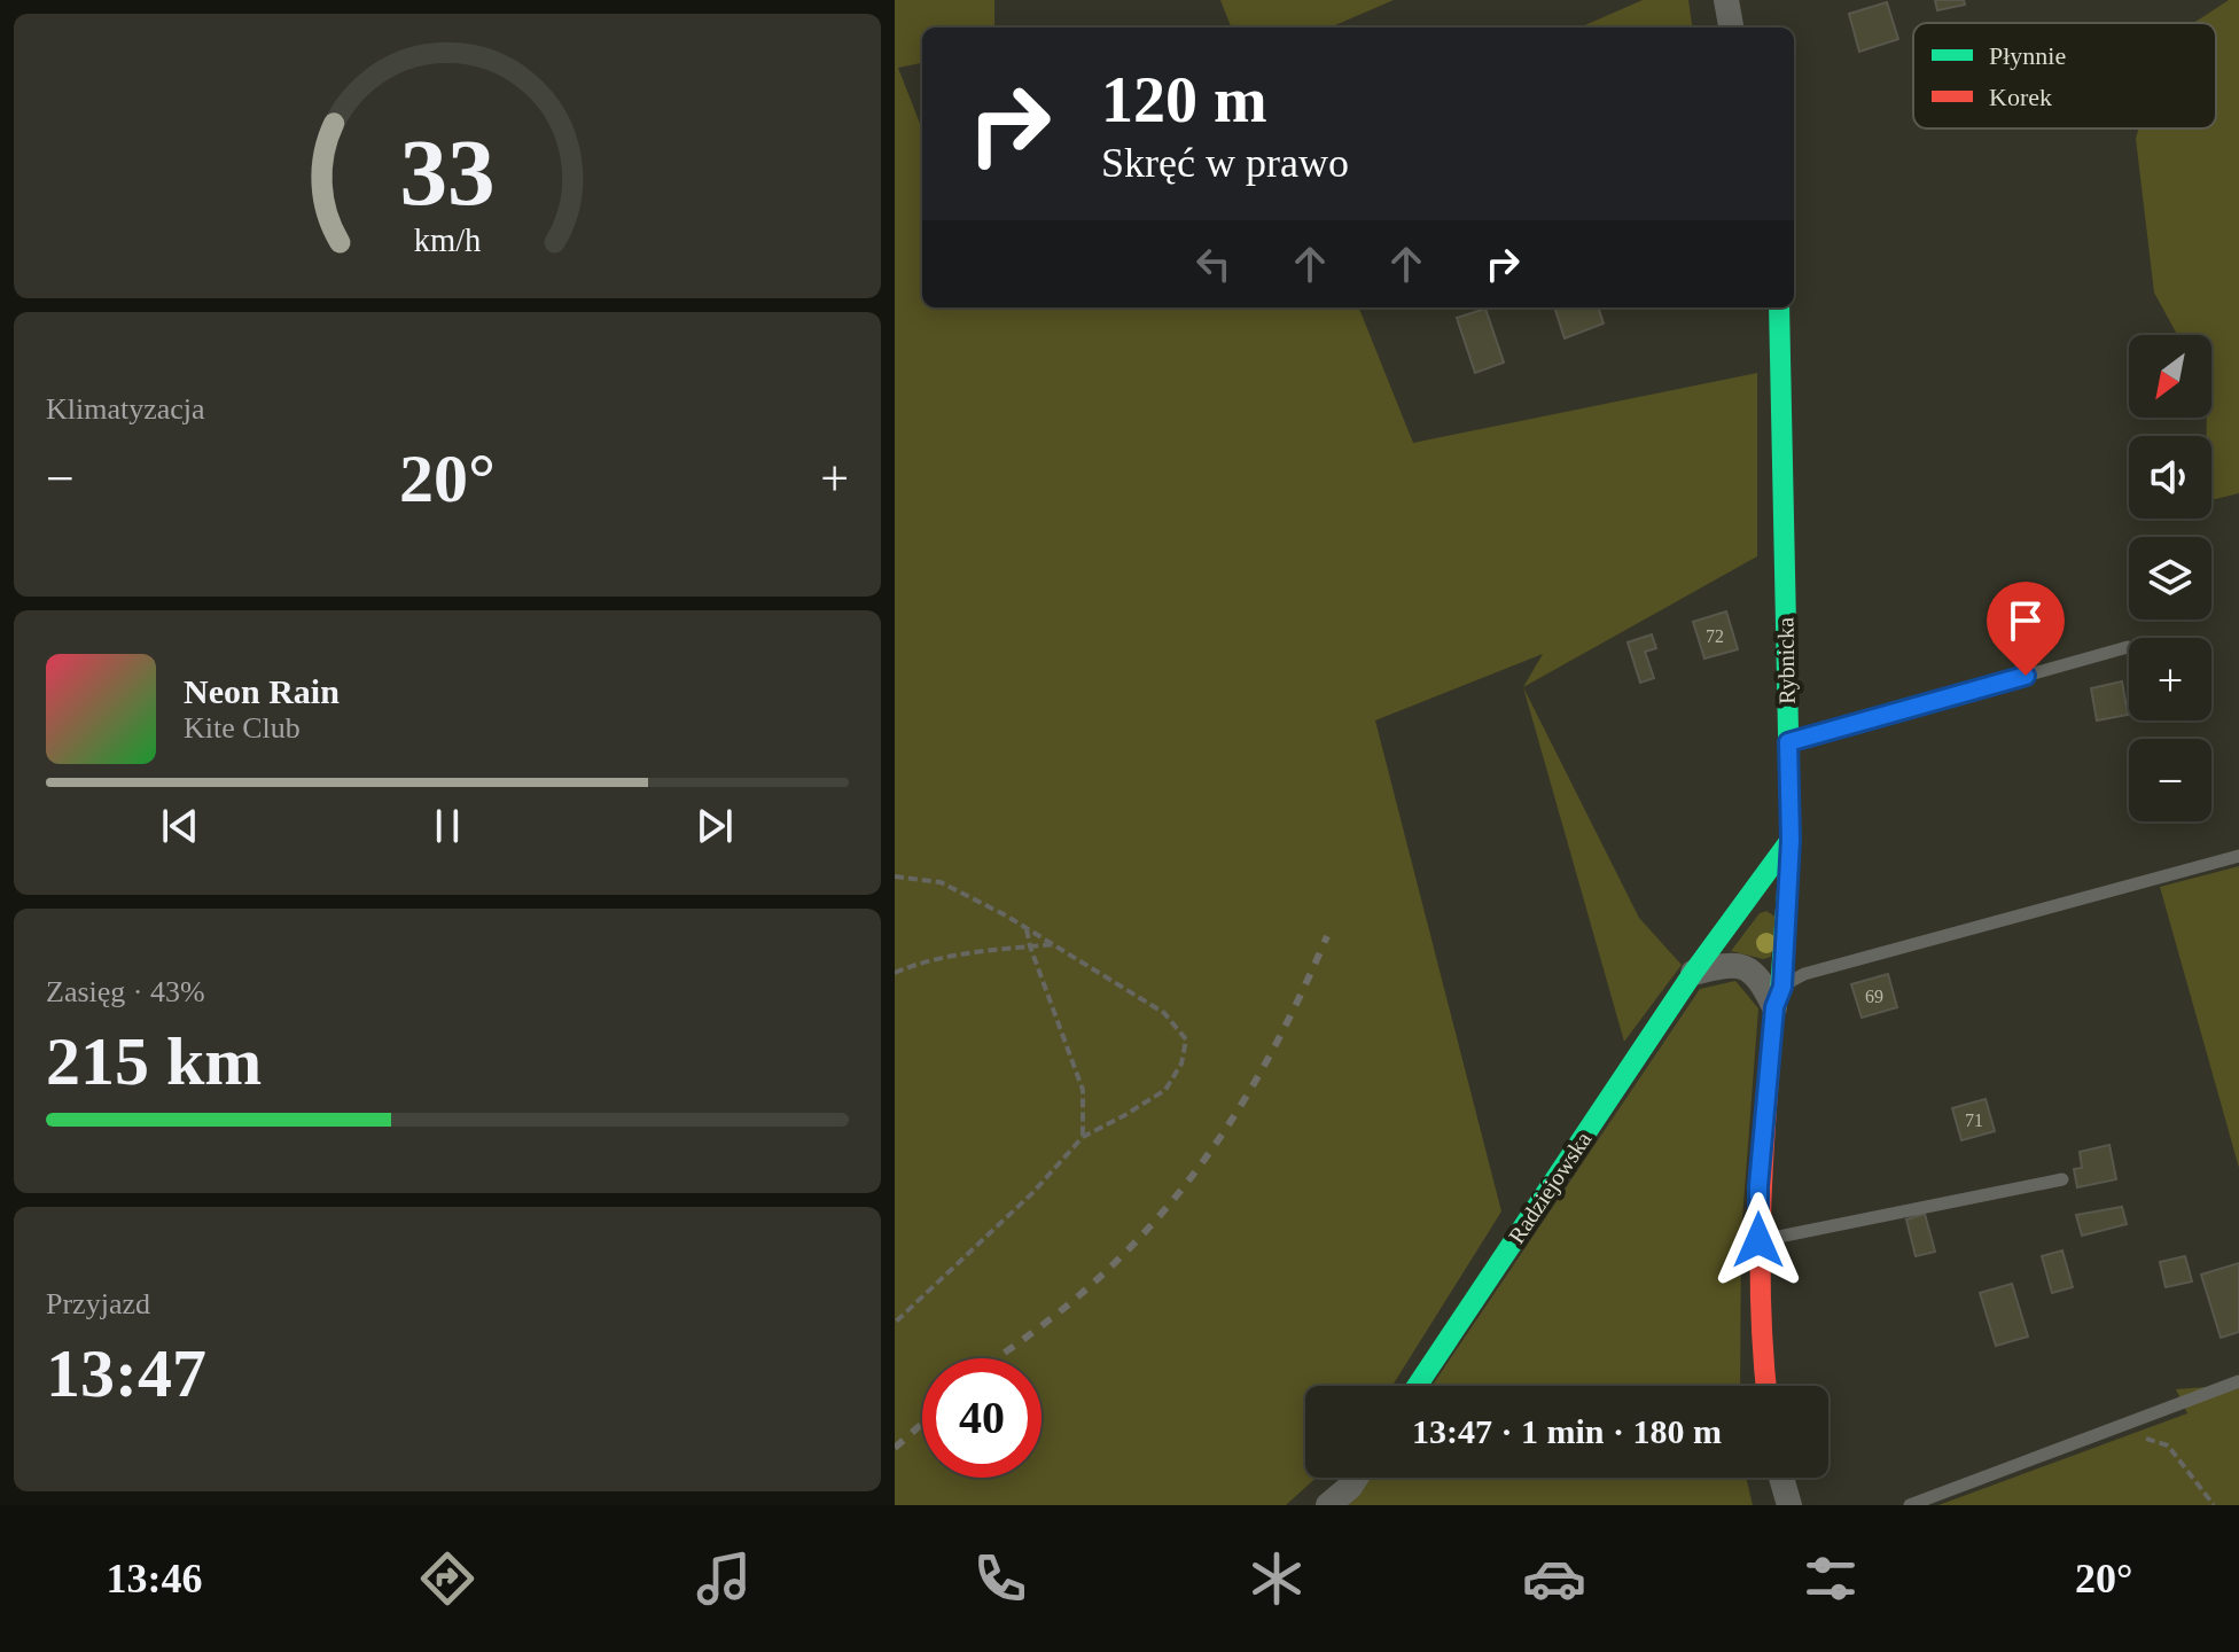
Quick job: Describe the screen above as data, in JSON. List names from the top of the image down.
{
  "streets": {
    "street": ["Rybnicka", "Radziejowska"]
  },
  "crossings": [
    ["Rybnicka", "Radziejowska"]
  ],
  "house_numbers": ["72", "69", "71"],
  "legend": ["Płynnie", "Korek"],
  "north": "bottom left",
  "page": {
    "turn": ["120 m", "Skręć w prawo"],
    "tile": [
      "Klimatyzacja",
      ["Zasięg · 43%", "215 km"],
      ["Przyjazd", "13:47"]
    ],
    "map_buttons": ["+", "−"],
    "heat": ["−", "20°", "+"],
    "song": ["Neon Rain", "Kite Club"],
    "limit": "40",
    "trip": "13:47 · 1 min · 180 m",
    "tabs": ["13:46", "20°"],
    "gauge": ["33", "km/h"]
  }
}
